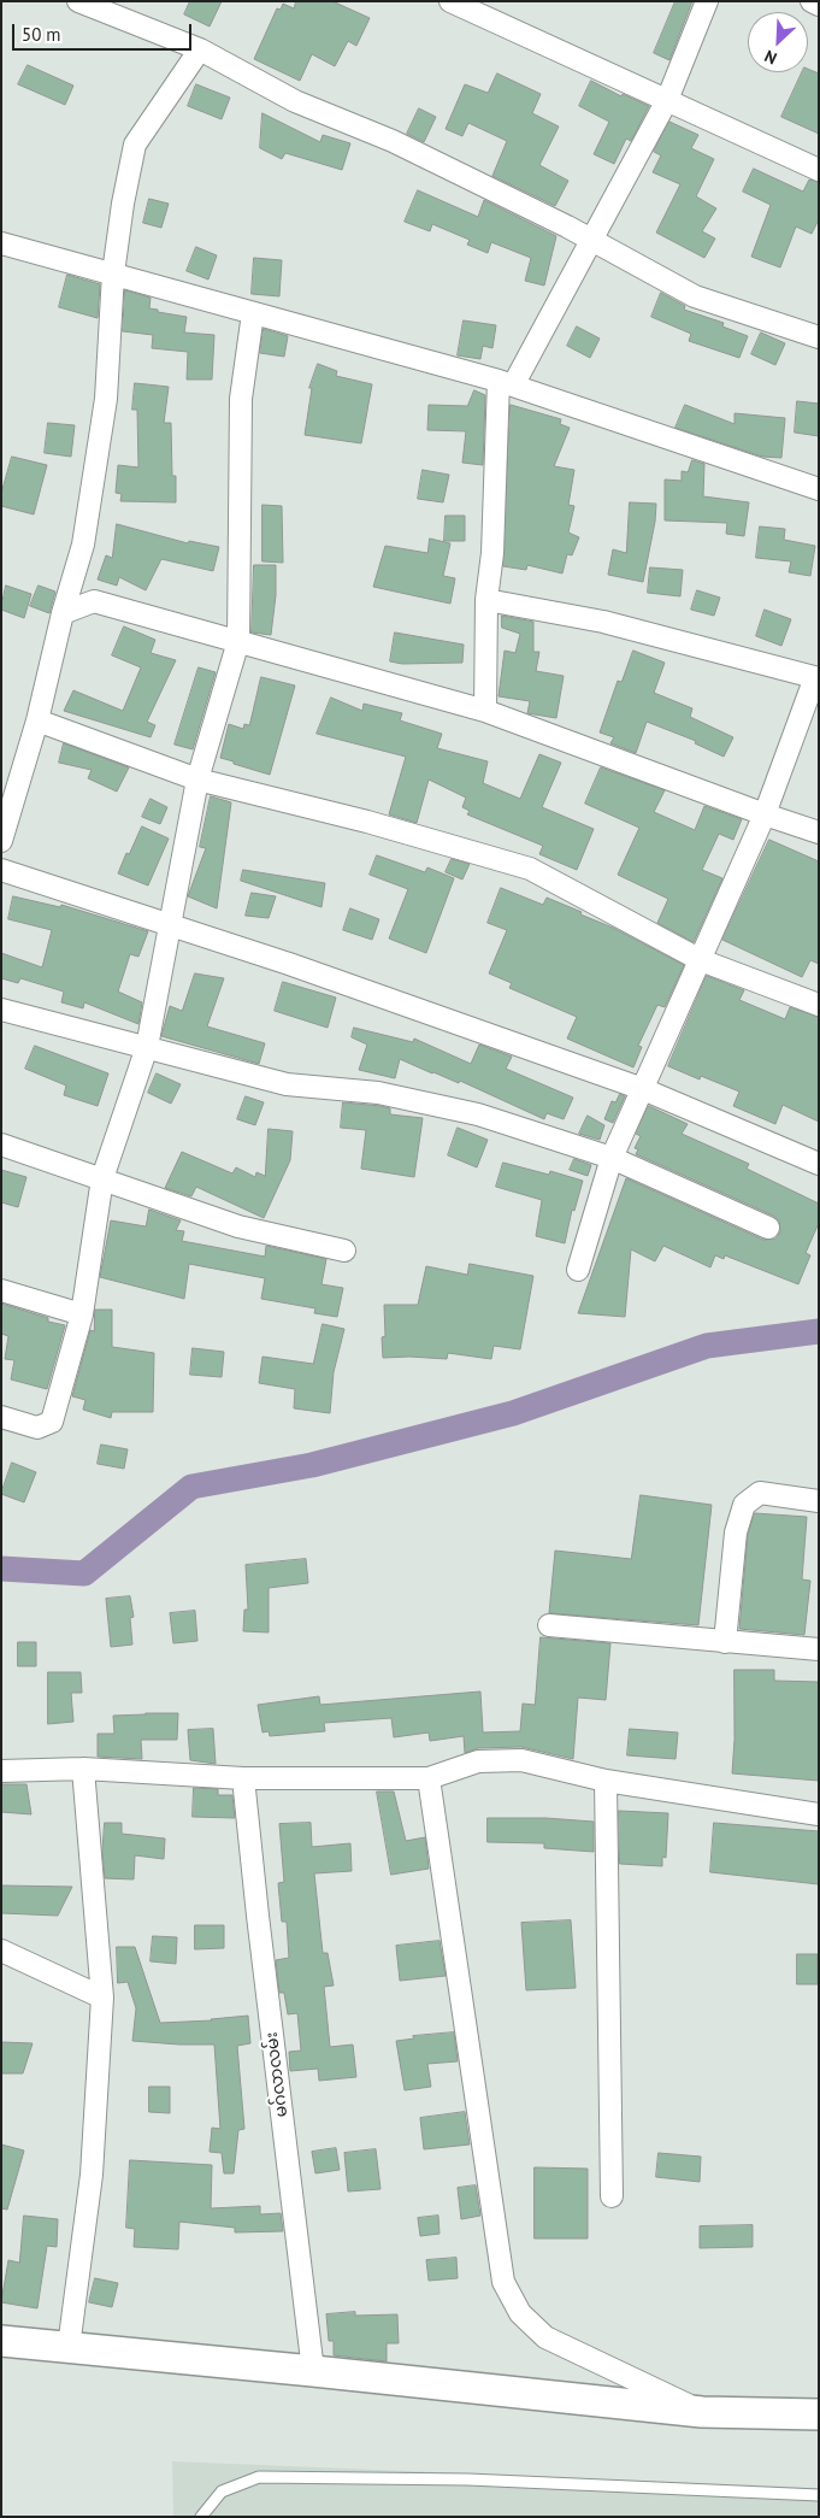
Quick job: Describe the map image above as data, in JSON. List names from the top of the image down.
{
  "streets": {
    "street": ["မဂ်လာလမ်း"]
  },
  "scale_bar": "50 m",
  "north": "bottom left"
}
